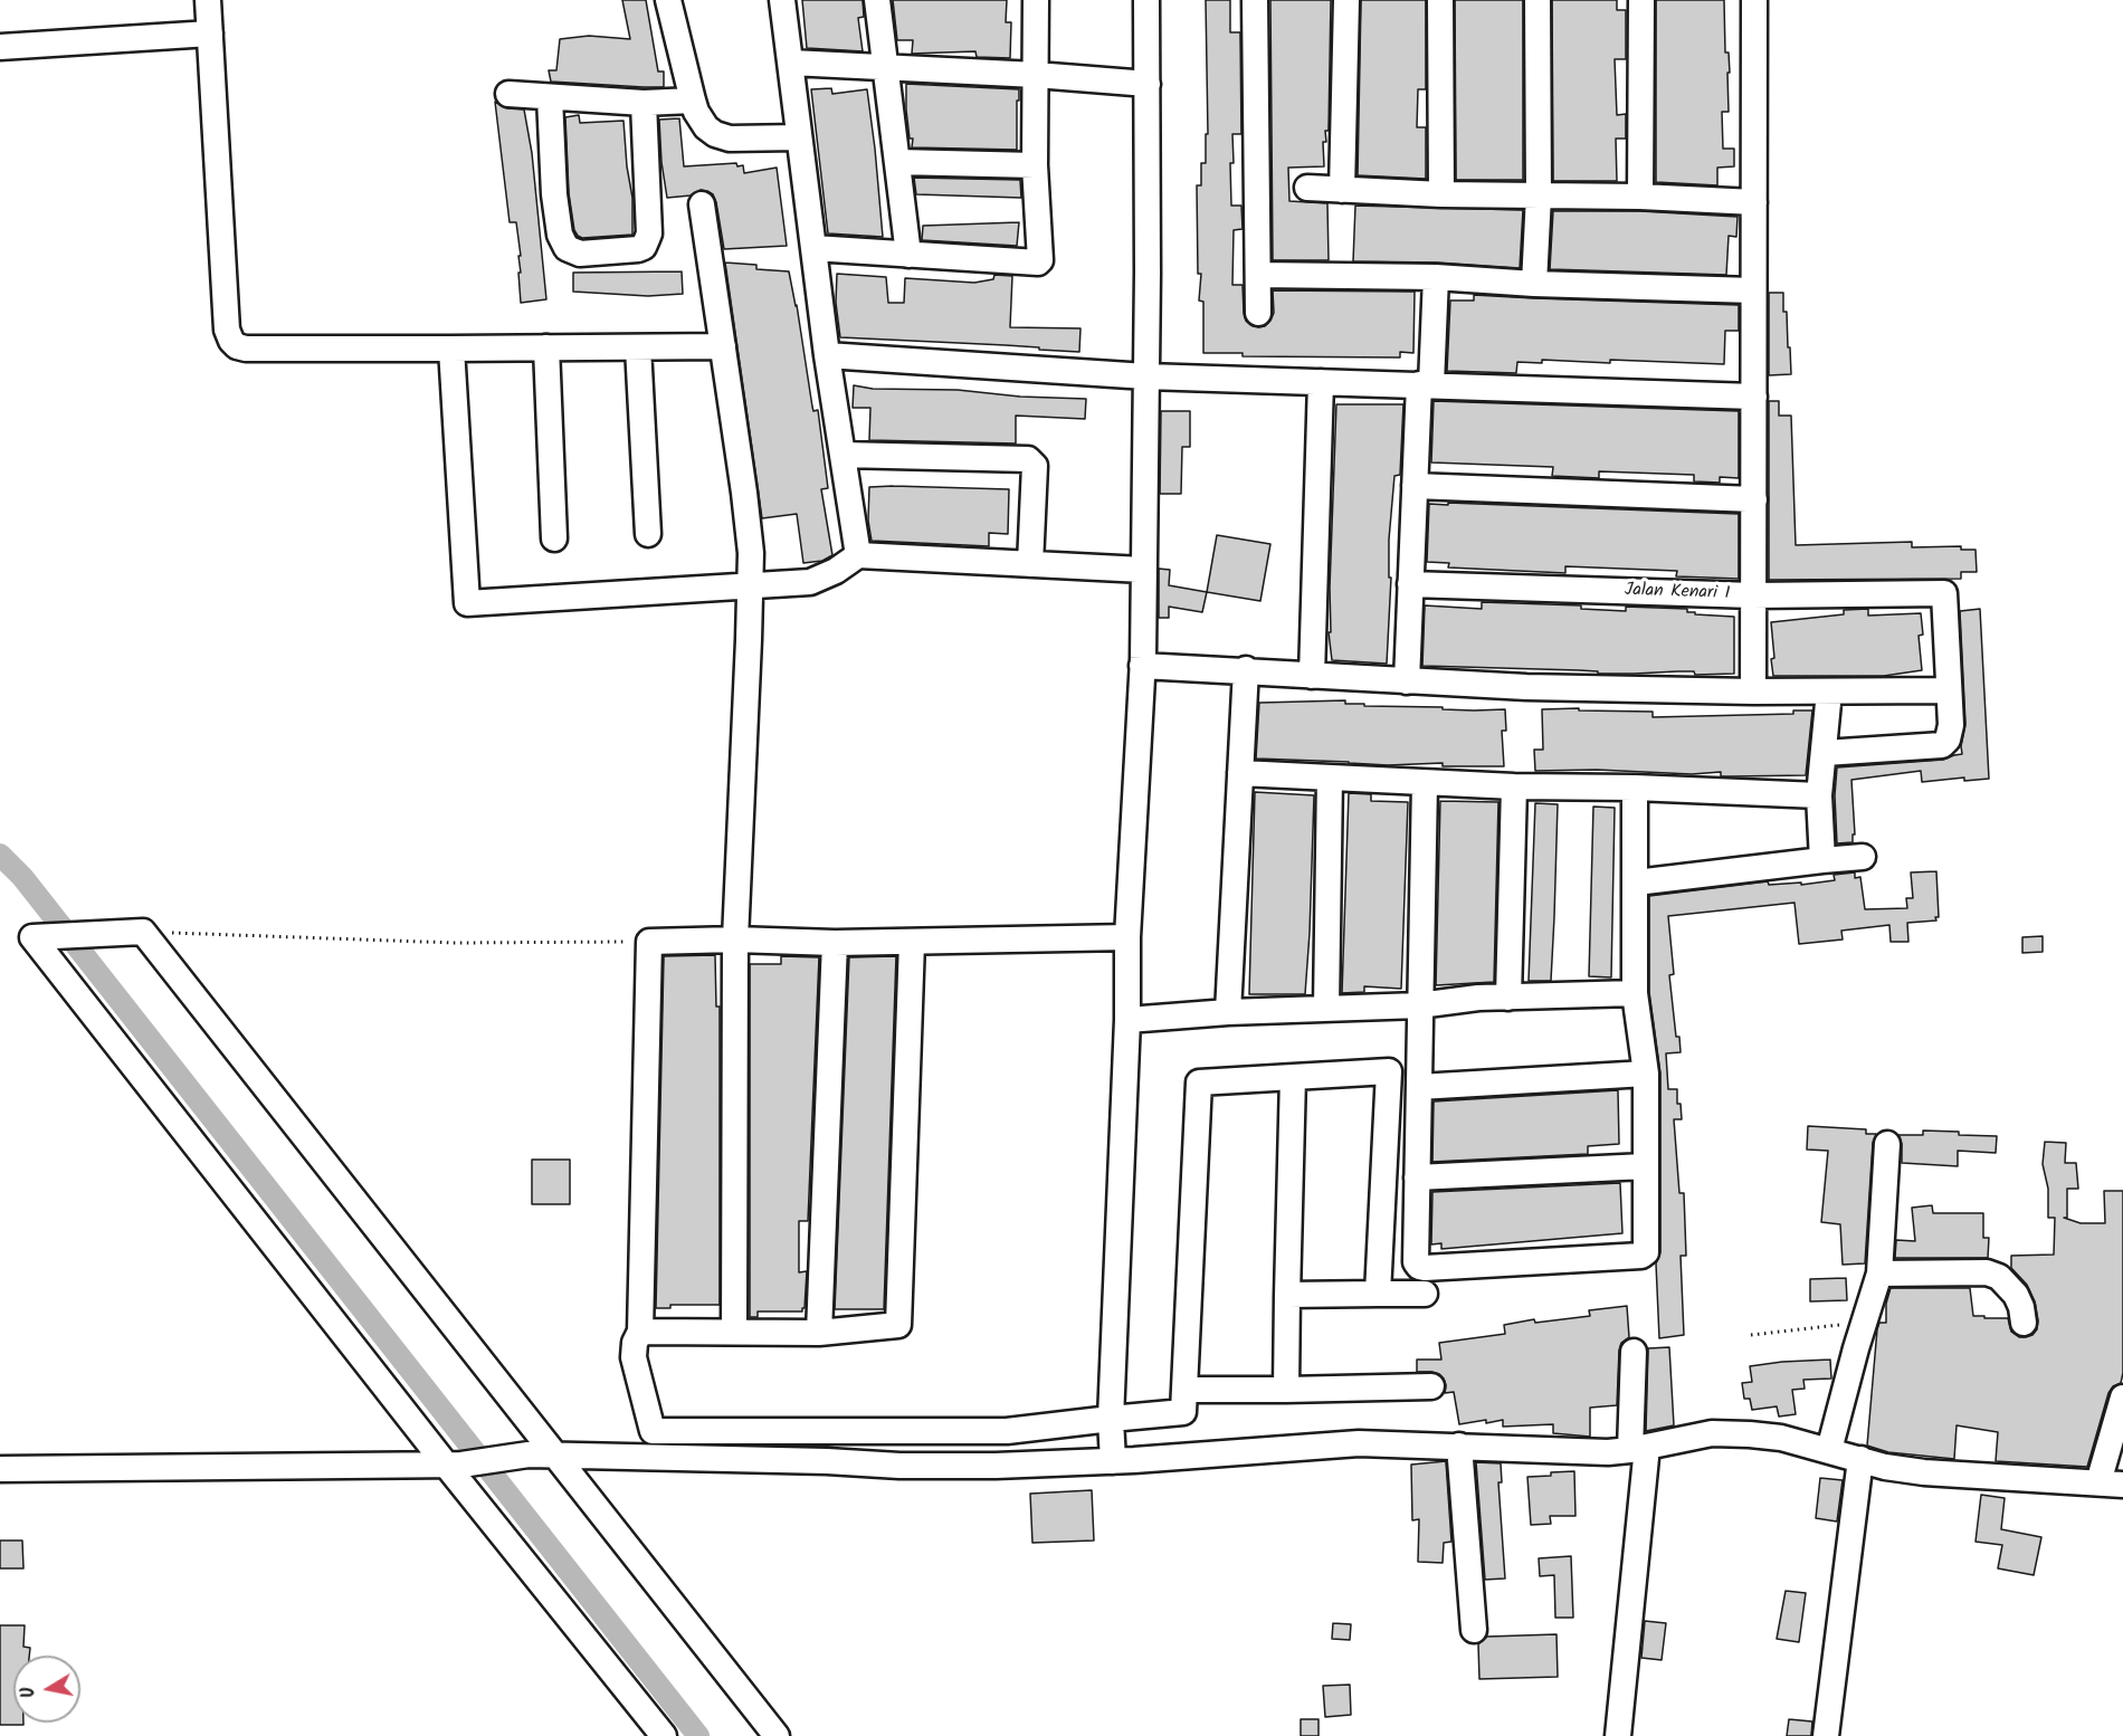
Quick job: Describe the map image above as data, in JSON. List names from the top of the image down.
{
  "streets": {
    "street": ["Jalan Kenari I"]
  },
  "north": "left"
}
